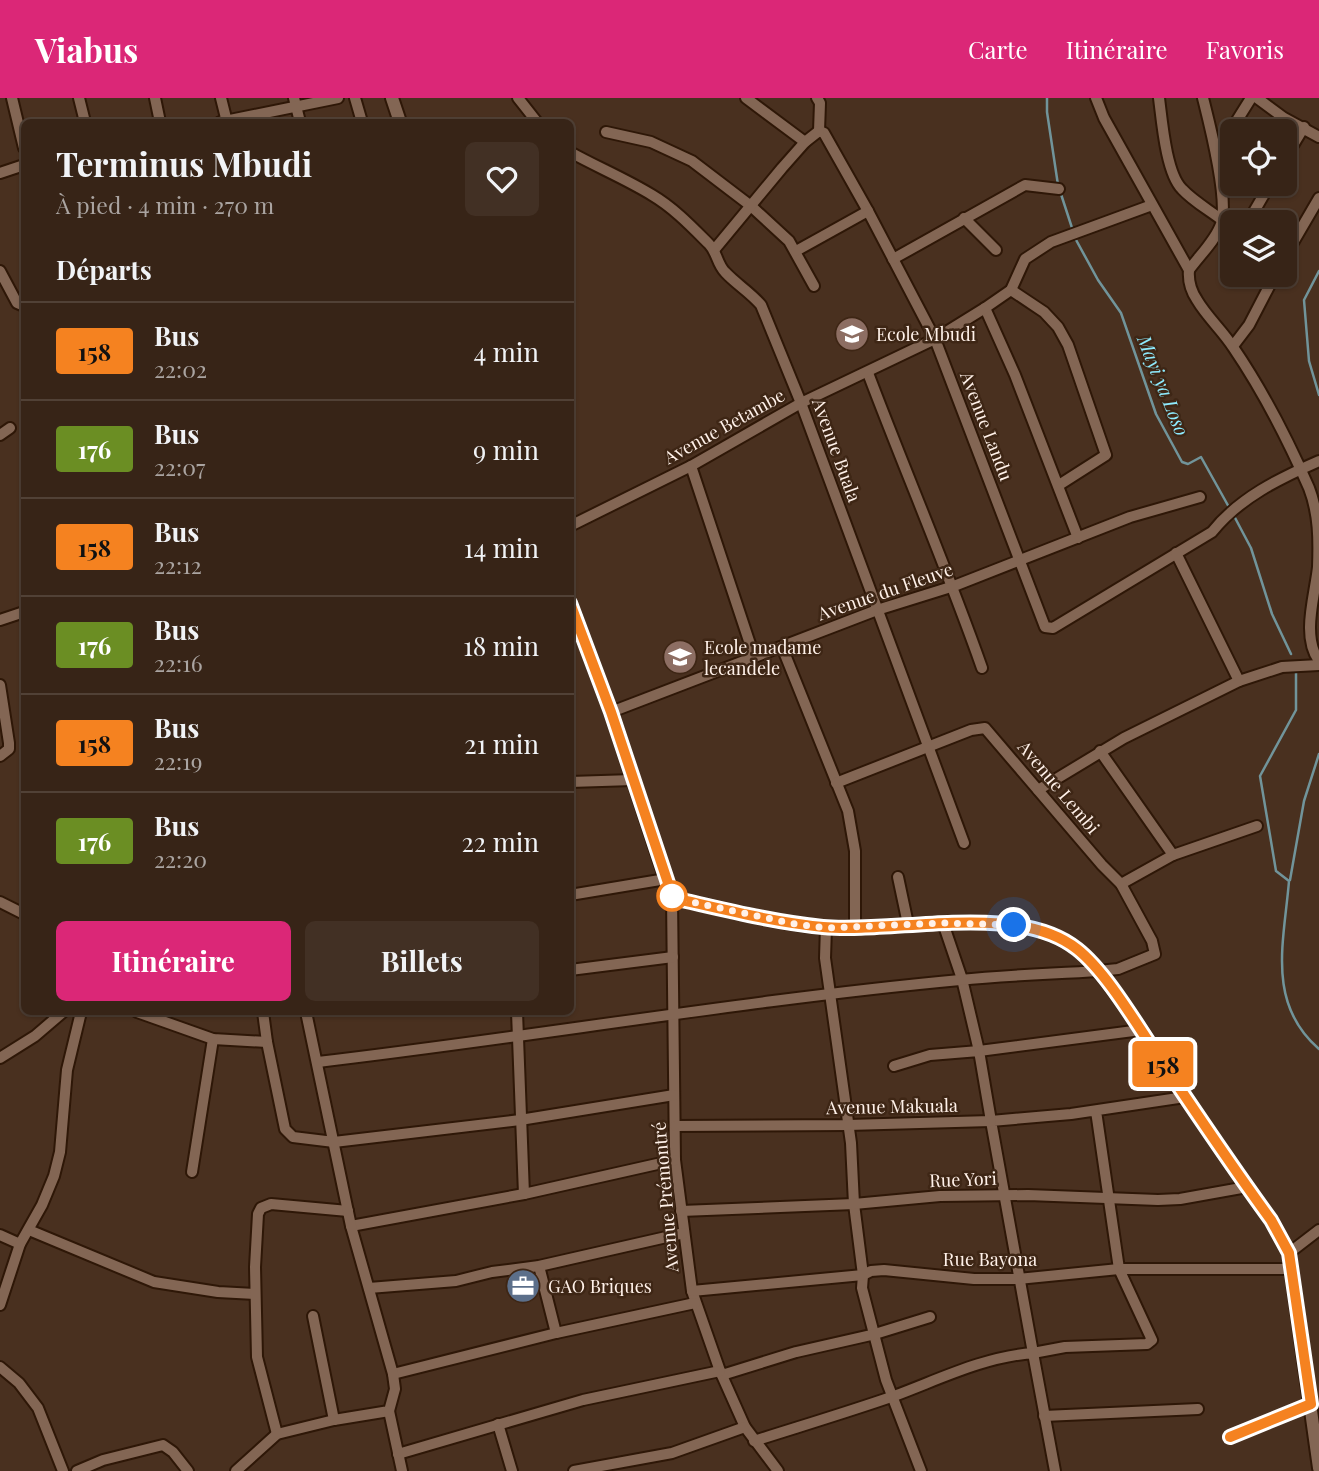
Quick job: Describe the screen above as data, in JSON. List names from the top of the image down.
{
  "streets": {
    "street": [
      "Avenue Betambe",
      "Avenue Landu",
      "Avenue Buala",
      "Avenue du Fleuve",
      "Avenue Lembi",
      "Avenue Makuala",
      "Rue Yori",
      "Avenue Prémontré",
      "Rue Bayona"
    ]
  },
  "crossings": [
    ["Avenue Betambe", "Avenue Landu"],
    ["Avenue Betambe", "Avenue Buala"],
    ["Avenue Landu", "Avenue du Fleuve"],
    ["Avenue Buala", "Avenue du Fleuve"],
    ["Avenue Buala", "Avenue Lembi"],
    ["Avenue Makuala", "Avenue Prémontré"],
    ["Rue Yori", "Avenue Prémontré"],
    ["Avenue Prémontré", "Rue Bayona"]
  ],
  "water": ["Mayi ya Loso"],
  "places": {
    "school or university": ["Ecole Mbudi", "Ecole madame lecandele"],
    "office": ["GAO Briques"]
  },
  "lines": ["bus line 158"],
  "page": {
    "header": "Viabus",
    "nav": ["Carte", "Itinéraire", "Favoris"],
    "on_map": "158",
    "heading": [
      ["Terminus Mbudi", "À pied · 4 min · 270 m"],
      "Départs"
    ],
    "list": [
      {
        "mark": "158",
        "name": "Bus",
        "note": "22:02",
        "value": "4 min"
      },
      {
        "mark": "176",
        "name": "Bus",
        "note": "22:07",
        "value": "9 min"
      },
      {
        "mark": "158",
        "name": "Bus",
        "note": "22:12",
        "value": "14 min"
      },
      {
        "mark": "176",
        "name": "Bus",
        "note": "22:16",
        "value": "18 min"
      },
      {
        "mark": "158",
        "name": "Bus",
        "note": "22:19",
        "value": "21 min"
      },
      {
        "mark": "176",
        "name": "Bus",
        "note": "22:20",
        "value": "22 min"
      }
    ],
    "buttons": ["Itinéraire", "Billets"]
  }
}
